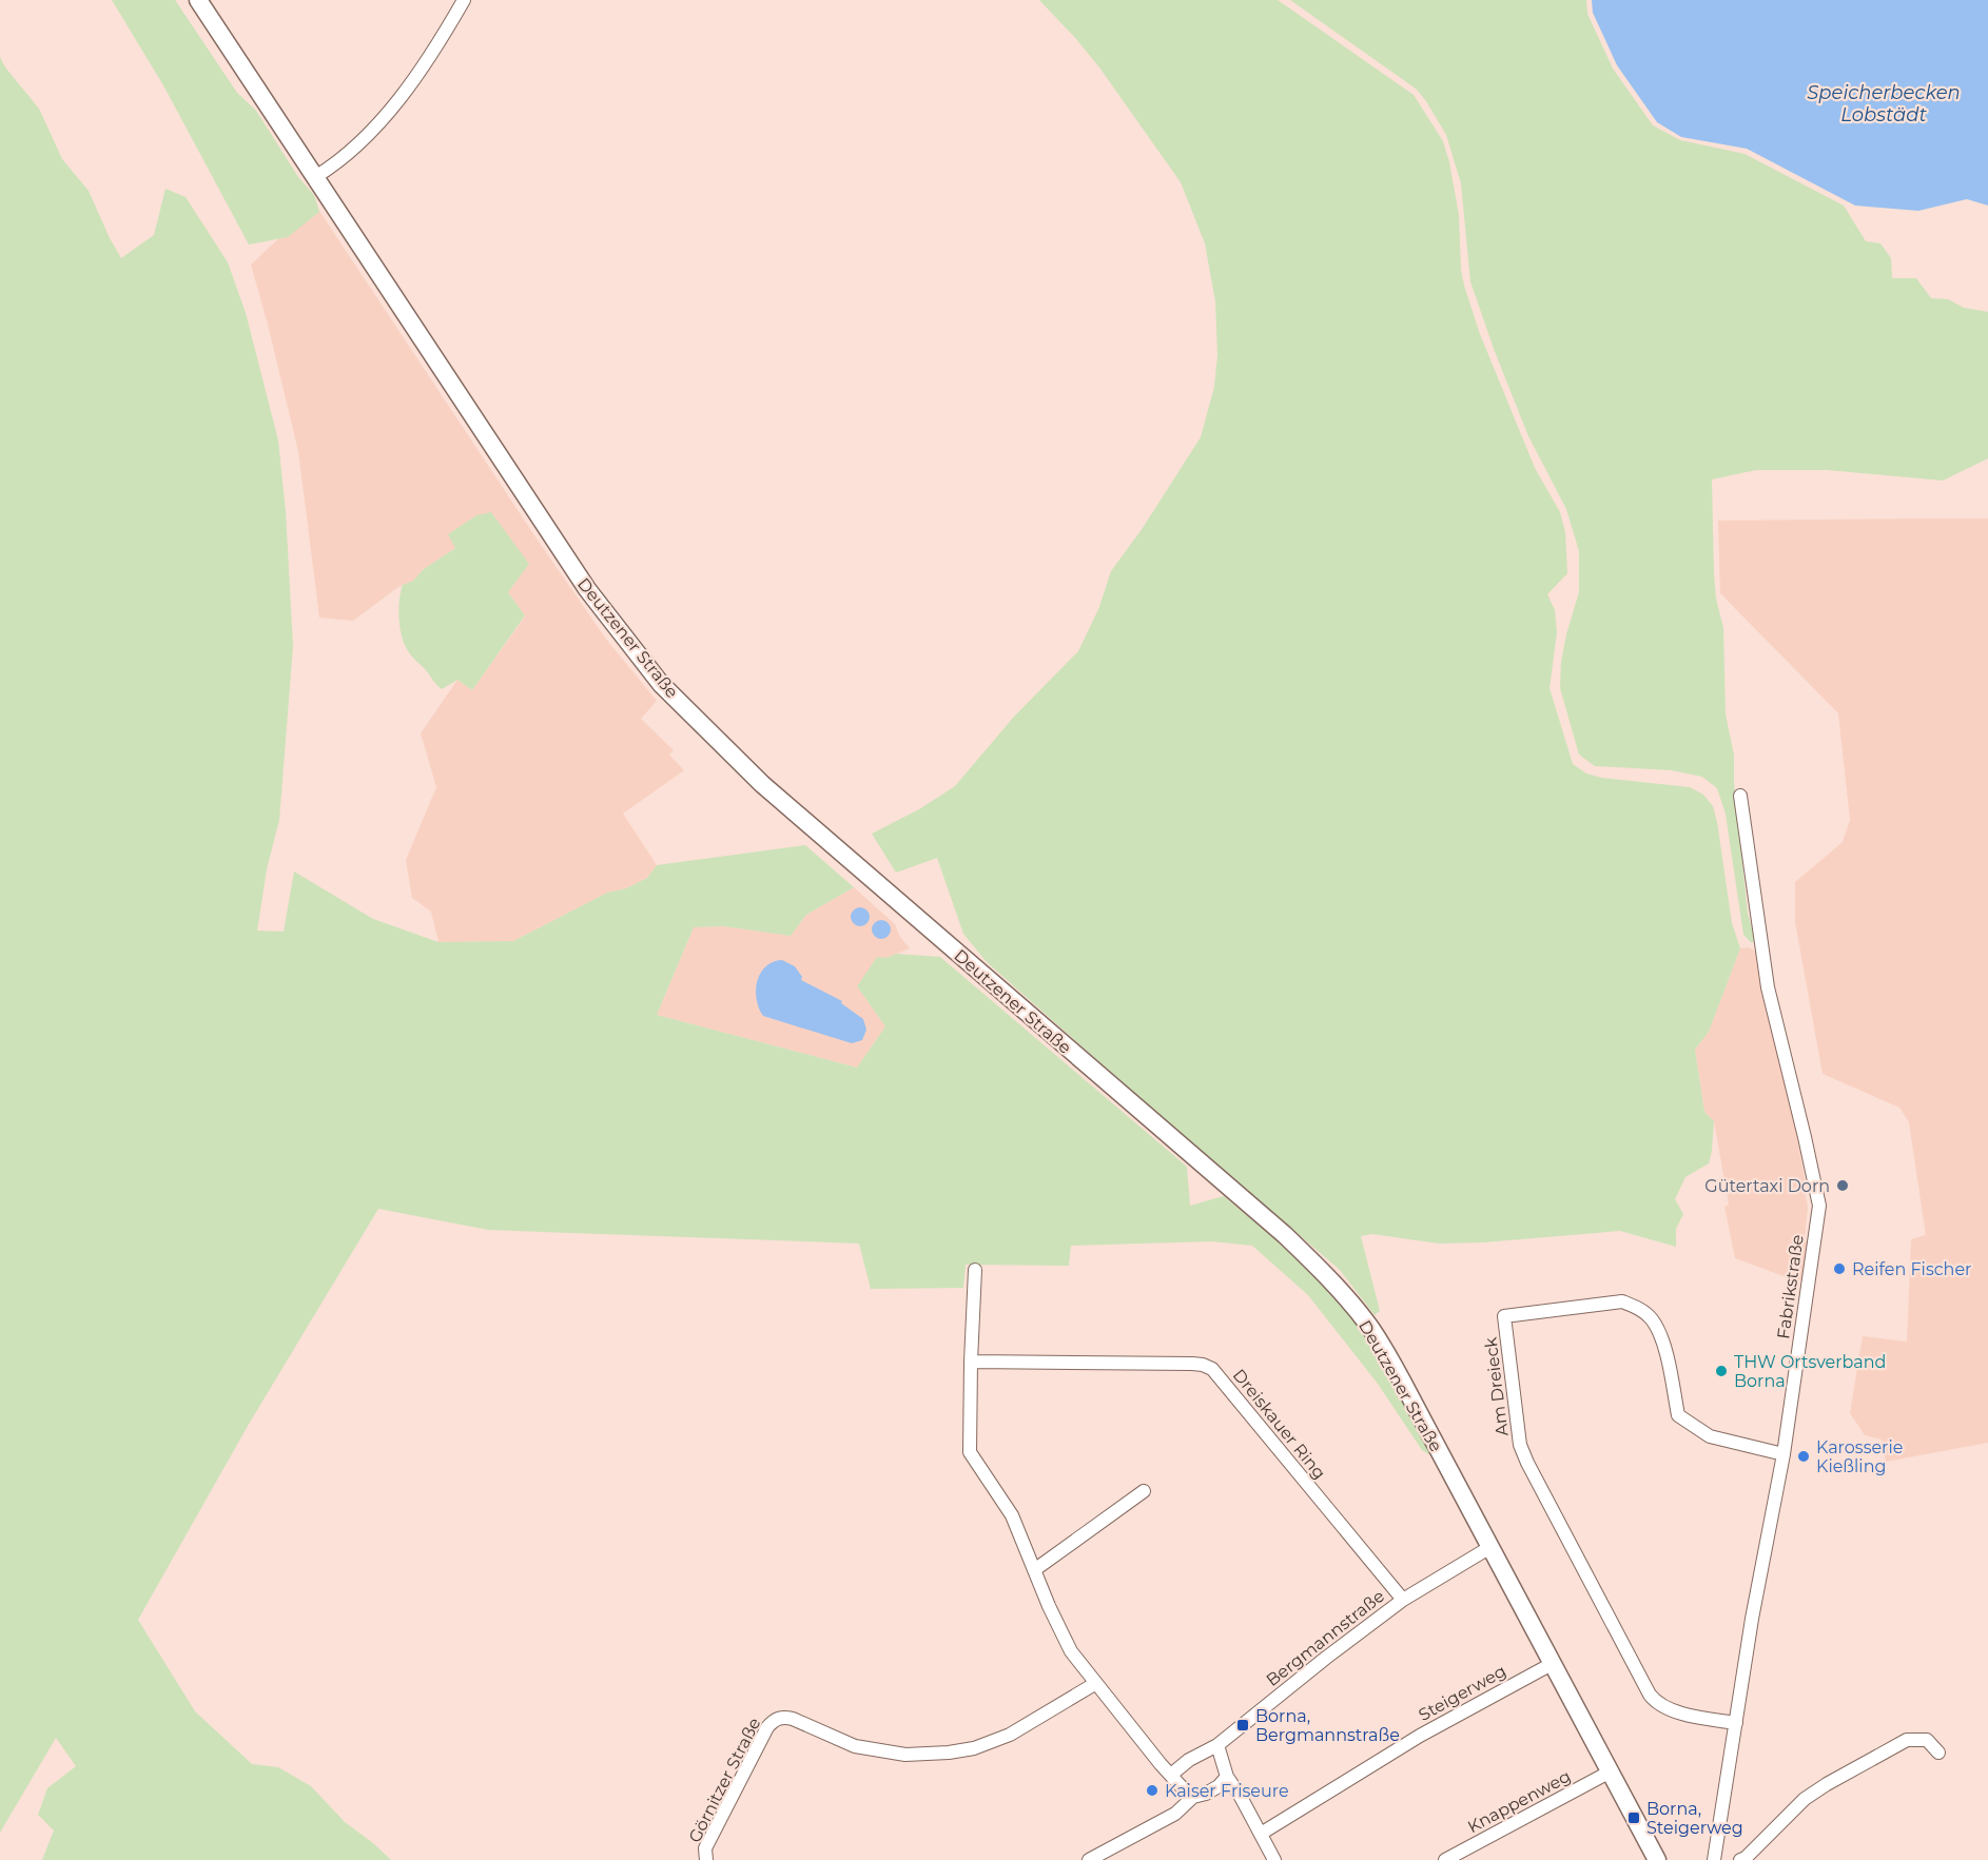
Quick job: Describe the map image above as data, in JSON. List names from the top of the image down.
{
  "streets": {
    "main road": ["Deutzener Straße"],
    "street": [
      "Fabrikstraße",
      "Am Dreieck",
      "Dreiskauer Ring",
      "Bergmannstraße",
      "Steigerweg",
      "Görnitzer Straße",
      "Knappenweg"
    ]
  },
  "crossings": [
    ["Deutzener Straße", "Bergmannstraße"],
    ["Deutzener Straße", "Steigerweg"],
    ["Deutzener Straße", "Knappenweg"],
    ["Fabrikstraße", "Am Dreieck"],
    ["Dreiskauer Ring", "Bergmannstraße"]
  ],
  "water": ["Speicherbecken Lobstädt"],
  "places": {
    "other": [
      "Gütertaxi Dorn",
      "Reifen Fischer",
      "THW Ortsverband Borna",
      "Karosserie Kießling",
      "Kaiser Friseure"
    ],
    "transit": ["Borna, Bergmannstraße", "Borna, Steigerweg"]
  }
}
